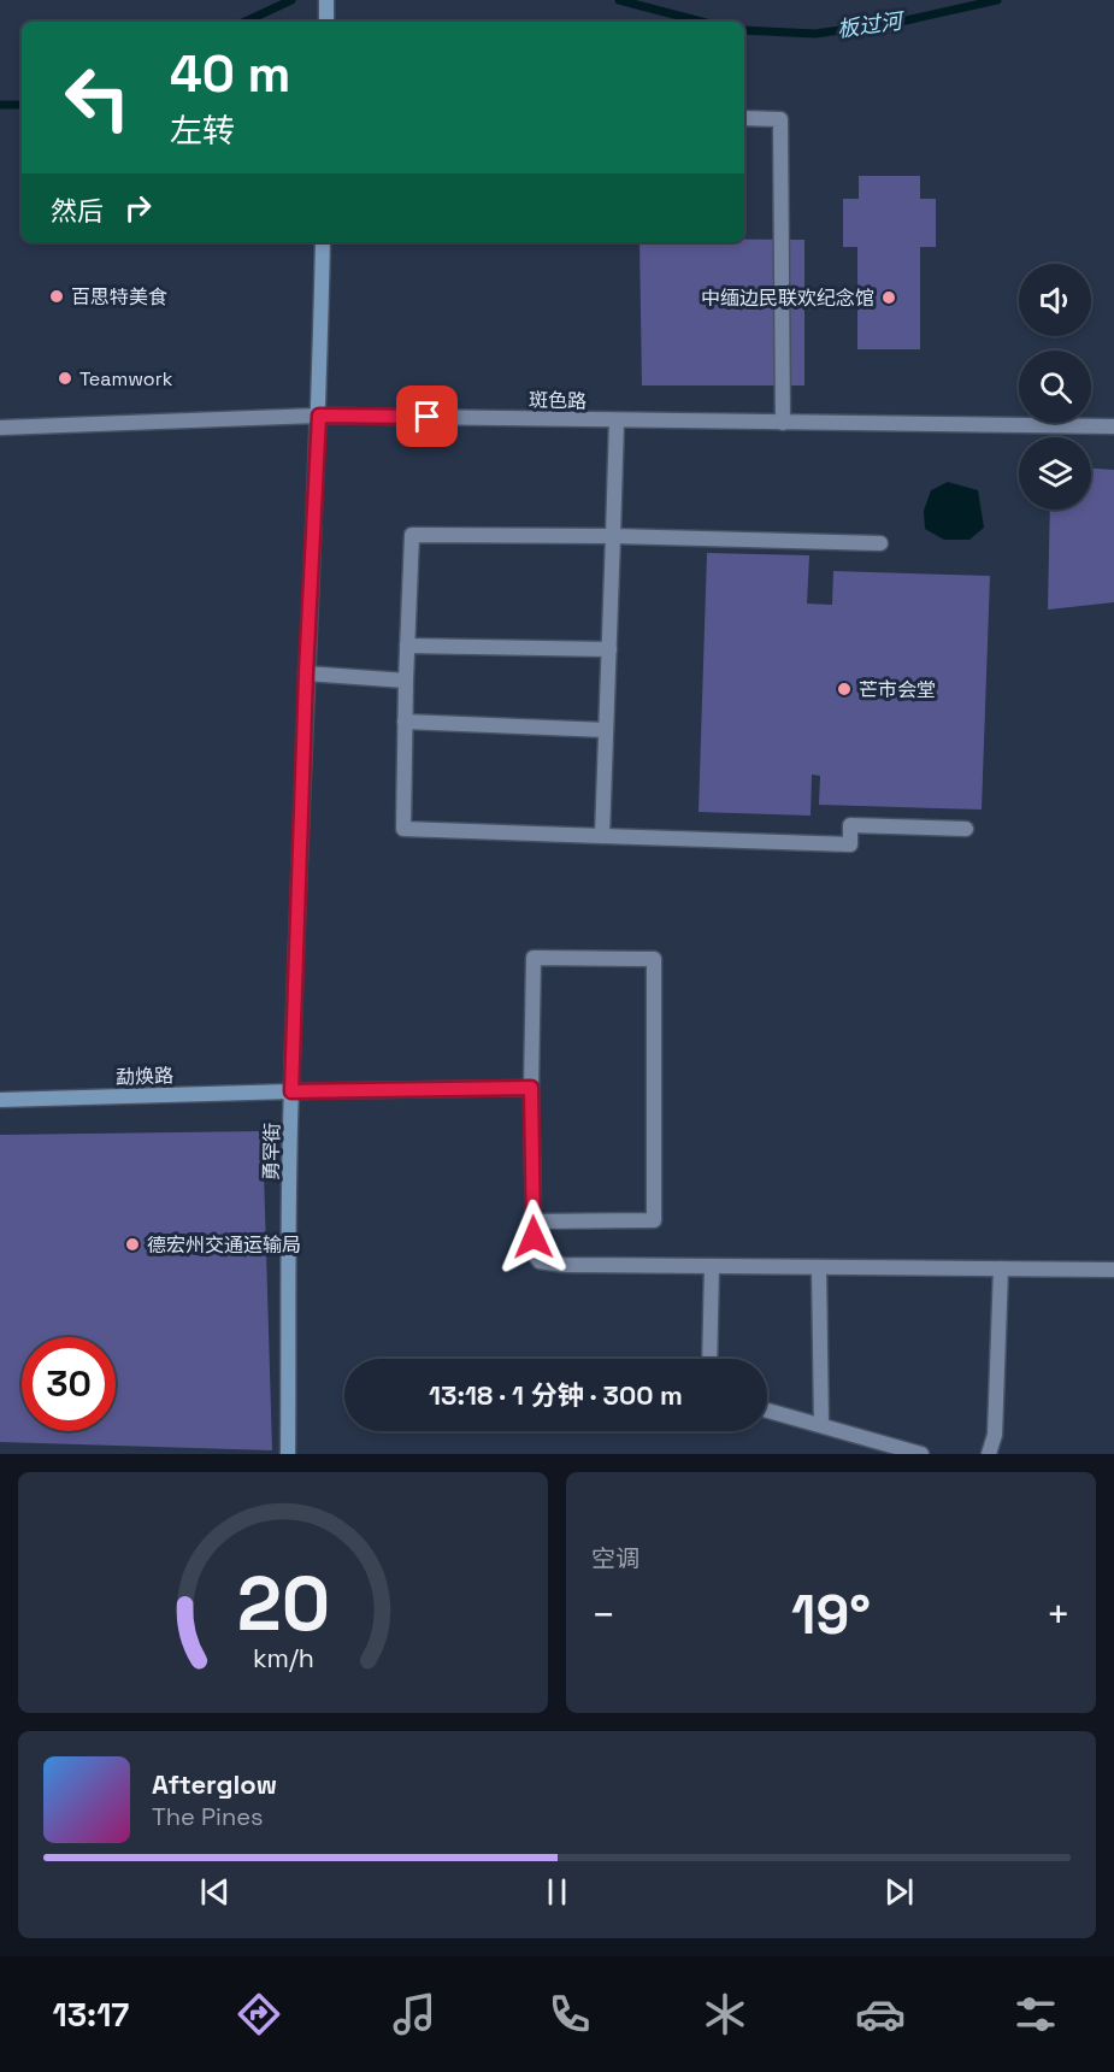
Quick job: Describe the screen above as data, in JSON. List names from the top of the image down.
{
  "streets": {
    "street": ["斑色路", "勐焕路", "勇罕街"]
  },
  "crossings": [
    ["斑色路", "勇罕街"],
    ["勐焕路", "勇罕街"]
  ],
  "water": ["板过河"],
  "places": [
    "百思特美食",
    "中缅边民联欢纪念馆",
    "Teamwork",
    "芒市会堂",
    "德宏州交通运输局"
  ],
  "page": {
    "turn": ["40 m", "左转"],
    "then": "然后",
    "limit": "30",
    "trip": "13:18 · 1 分钟 · 300 m",
    "tile": "空调",
    "heat": ["−", "19°", "+"],
    "song": ["Afterglow", "The Pines"],
    "tabs": "13:17",
    "gauge": ["20", "km/h"]
  }
}
